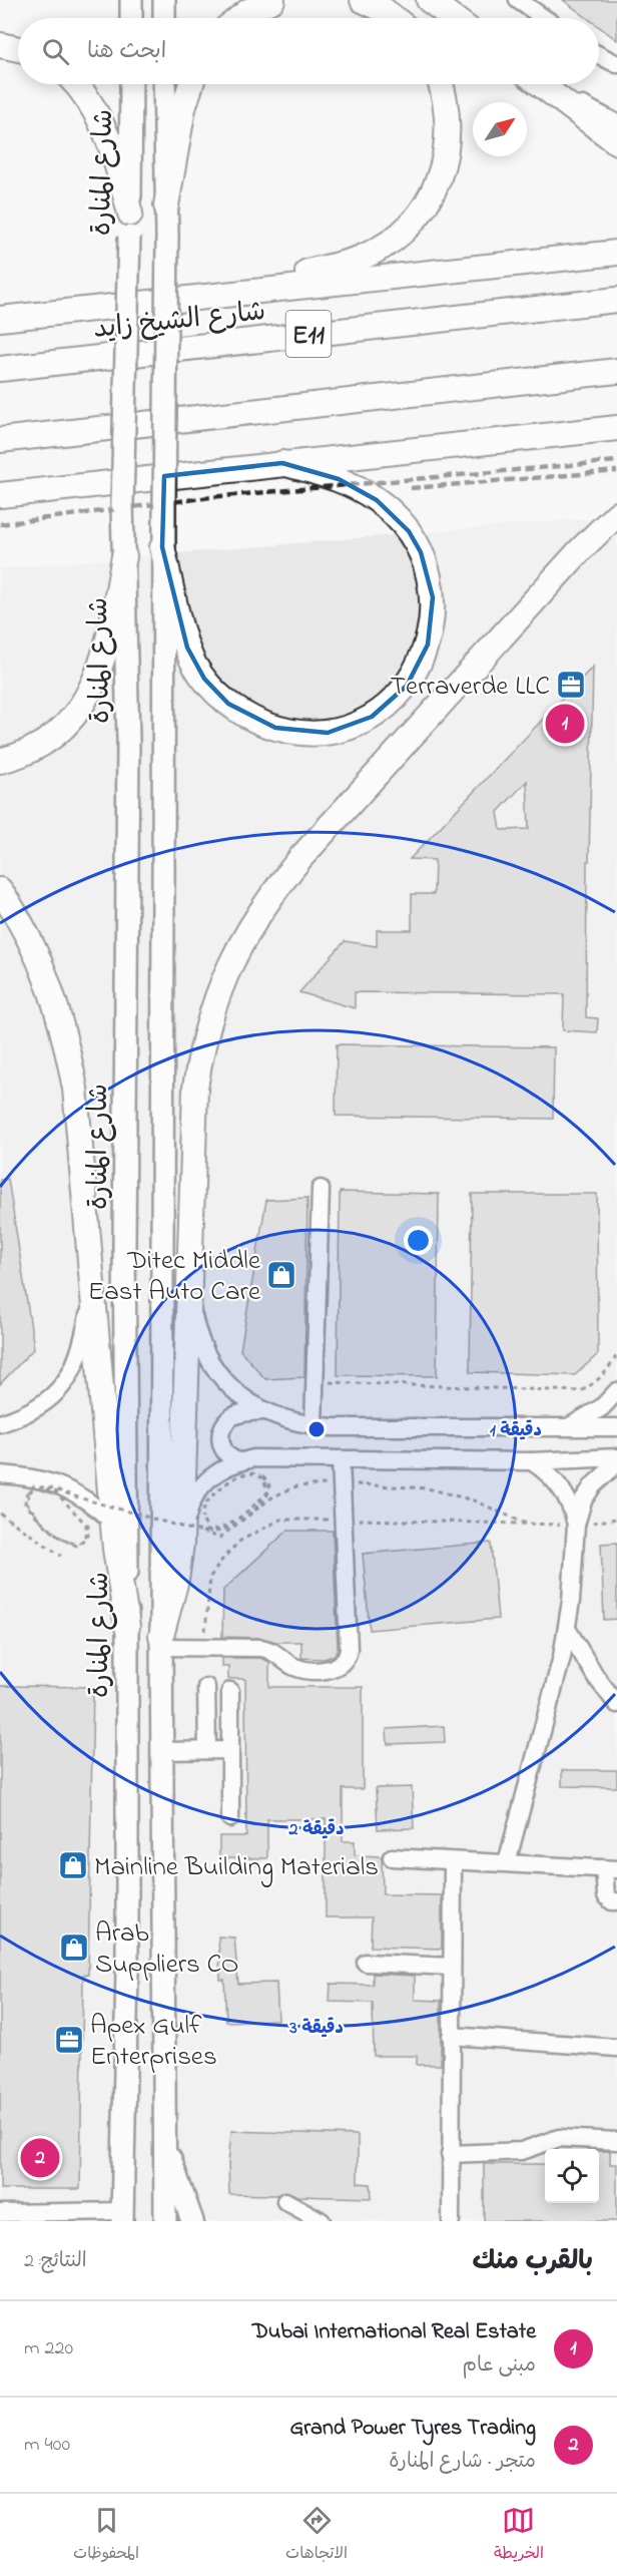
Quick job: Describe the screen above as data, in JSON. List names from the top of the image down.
{
  "streets": {
    "highway": ["شارع الشيخ زايد", "E11"],
    "main road": ["شارع المنارة"]
  },
  "places": {
    "office": ["Terraverde LLC", "Apex Gulf Enterprises"],
    "shop": ["Ditec Middle East Auto Care", "Mainline Building Materials", "Arab Suppliers CO"]
  },
  "north": "top right",
  "page": {
    "search": "ابحث هنا",
    "pins": ["1", "2"],
    "heading": ["بالقرب منك", "النتائج: 2"],
    "list": [
      {
        "mark": "1",
        "name": "Dubai International Real Estate",
        "note": "مبنى عام",
        "value": "220 m"
      },
      {
        "mark": "2",
        "name": "Grand Power Tyres Trading",
        "note": "متجر · شارع المنارة",
        "value": "400 m"
      }
    ],
    "nav": ["الخريطة", "الاتجاهات", "المحفوظات"]
  },
  "rings": ["1 دقيقة", "2 دقيقة", "3 دقيقة"]
}
